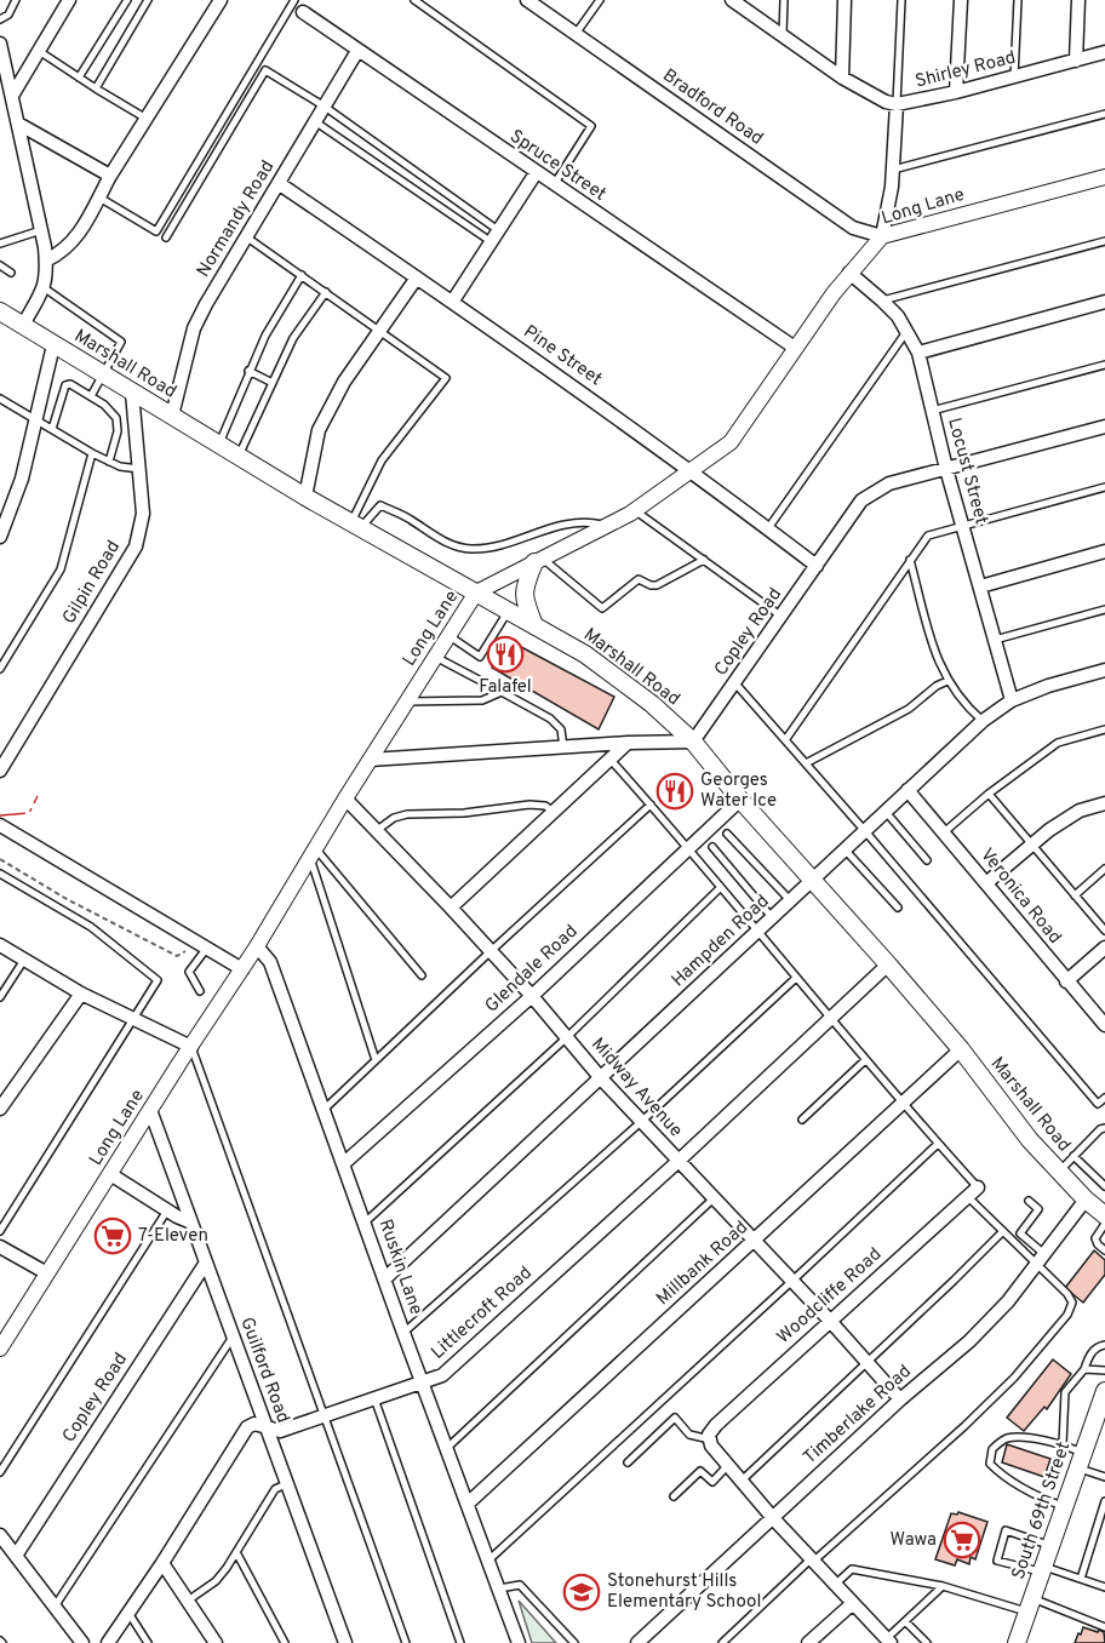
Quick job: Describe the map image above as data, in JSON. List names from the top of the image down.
{
  "streets": {
    "main road": ["Marshall Road", "South 69th Street"],
    "street": [
      "Shirley Road",
      "Bradford Road",
      "Spruce Street",
      "Long Lane",
      "Normandy Road",
      "Pine Street",
      "Locust Street",
      "Gilpin Road",
      "Copley Road",
      "Veronica Road",
      "Hampden Road",
      "Glendale Road",
      "Midway Avenue",
      "Millbank Road",
      "Ruskin Lane",
      "Woodcliffe Road",
      "Littlecroft Road",
      "Guilford Road",
      "Timberlake Road"
    ]
  },
  "crossings": [
    ["Bradford Road", "Long Lane"],
    ["Spruce Street", "Long Lane"],
    ["Spruce Street", "Normandy Road"],
    ["Long Lane", "Pine Street"],
    ["Long Lane", "Marshall Road"],
    ["Long Lane", "Locust Street"],
    ["Long Lane", "Midway Avenue"],
    ["Long Lane", "Ruskin Lane"],
    ["Long Lane", "Guilford Road"],
    ["Normandy Road", "Pine Street"],
    ["Normandy Road", "Marshall Road"],
    ["Pine Street", "Copley Road"],
    ["Marshall Road", "Gilpin Road"],
    ["Marshall Road", "Copley Road"],
    ["Marshall Road", "Hampden Road"],
    ["Marshall Road", "Glendale Road"],
    ["Marshall Road", "Millbank Road"],
    ["Marshall Road", "Littlecroft Road"],
    ["Marshall Road", "Timberlake Road"],
    ["Locust Street", "Copley Road"],
    ["Locust Street", "Hampden Road"],
    ["Copley Road", "Guilford Road"],
    ["Veronica Road", "Hampden Road"],
    ["Hampden Road", "Midway Avenue"],
    ["Hampden Road", "Ruskin Lane"],
    ["Glendale Road", "Midway Avenue"],
    ["Glendale Road", "Ruskin Lane"],
    ["Midway Avenue", "Millbank Road"],
    ["Midway Avenue", "Woodcliffe Road"],
    ["Midway Avenue", "Littlecroft Road"],
    ["Midway Avenue", "Timberlake Road"],
    ["Millbank Road", "Ruskin Lane"],
    ["Ruskin Lane", "Littlecroft Road"],
    ["Littlecroft Road", "Guilford Road"]
  ],
  "places": {
    "restaurant": ["Falafel", "Georges Water Ice"],
    "supermarket": ["7-Eleven", "Wawa"],
    "school or university": ["Stonehurst Hills Elementary School"]
  }
}
